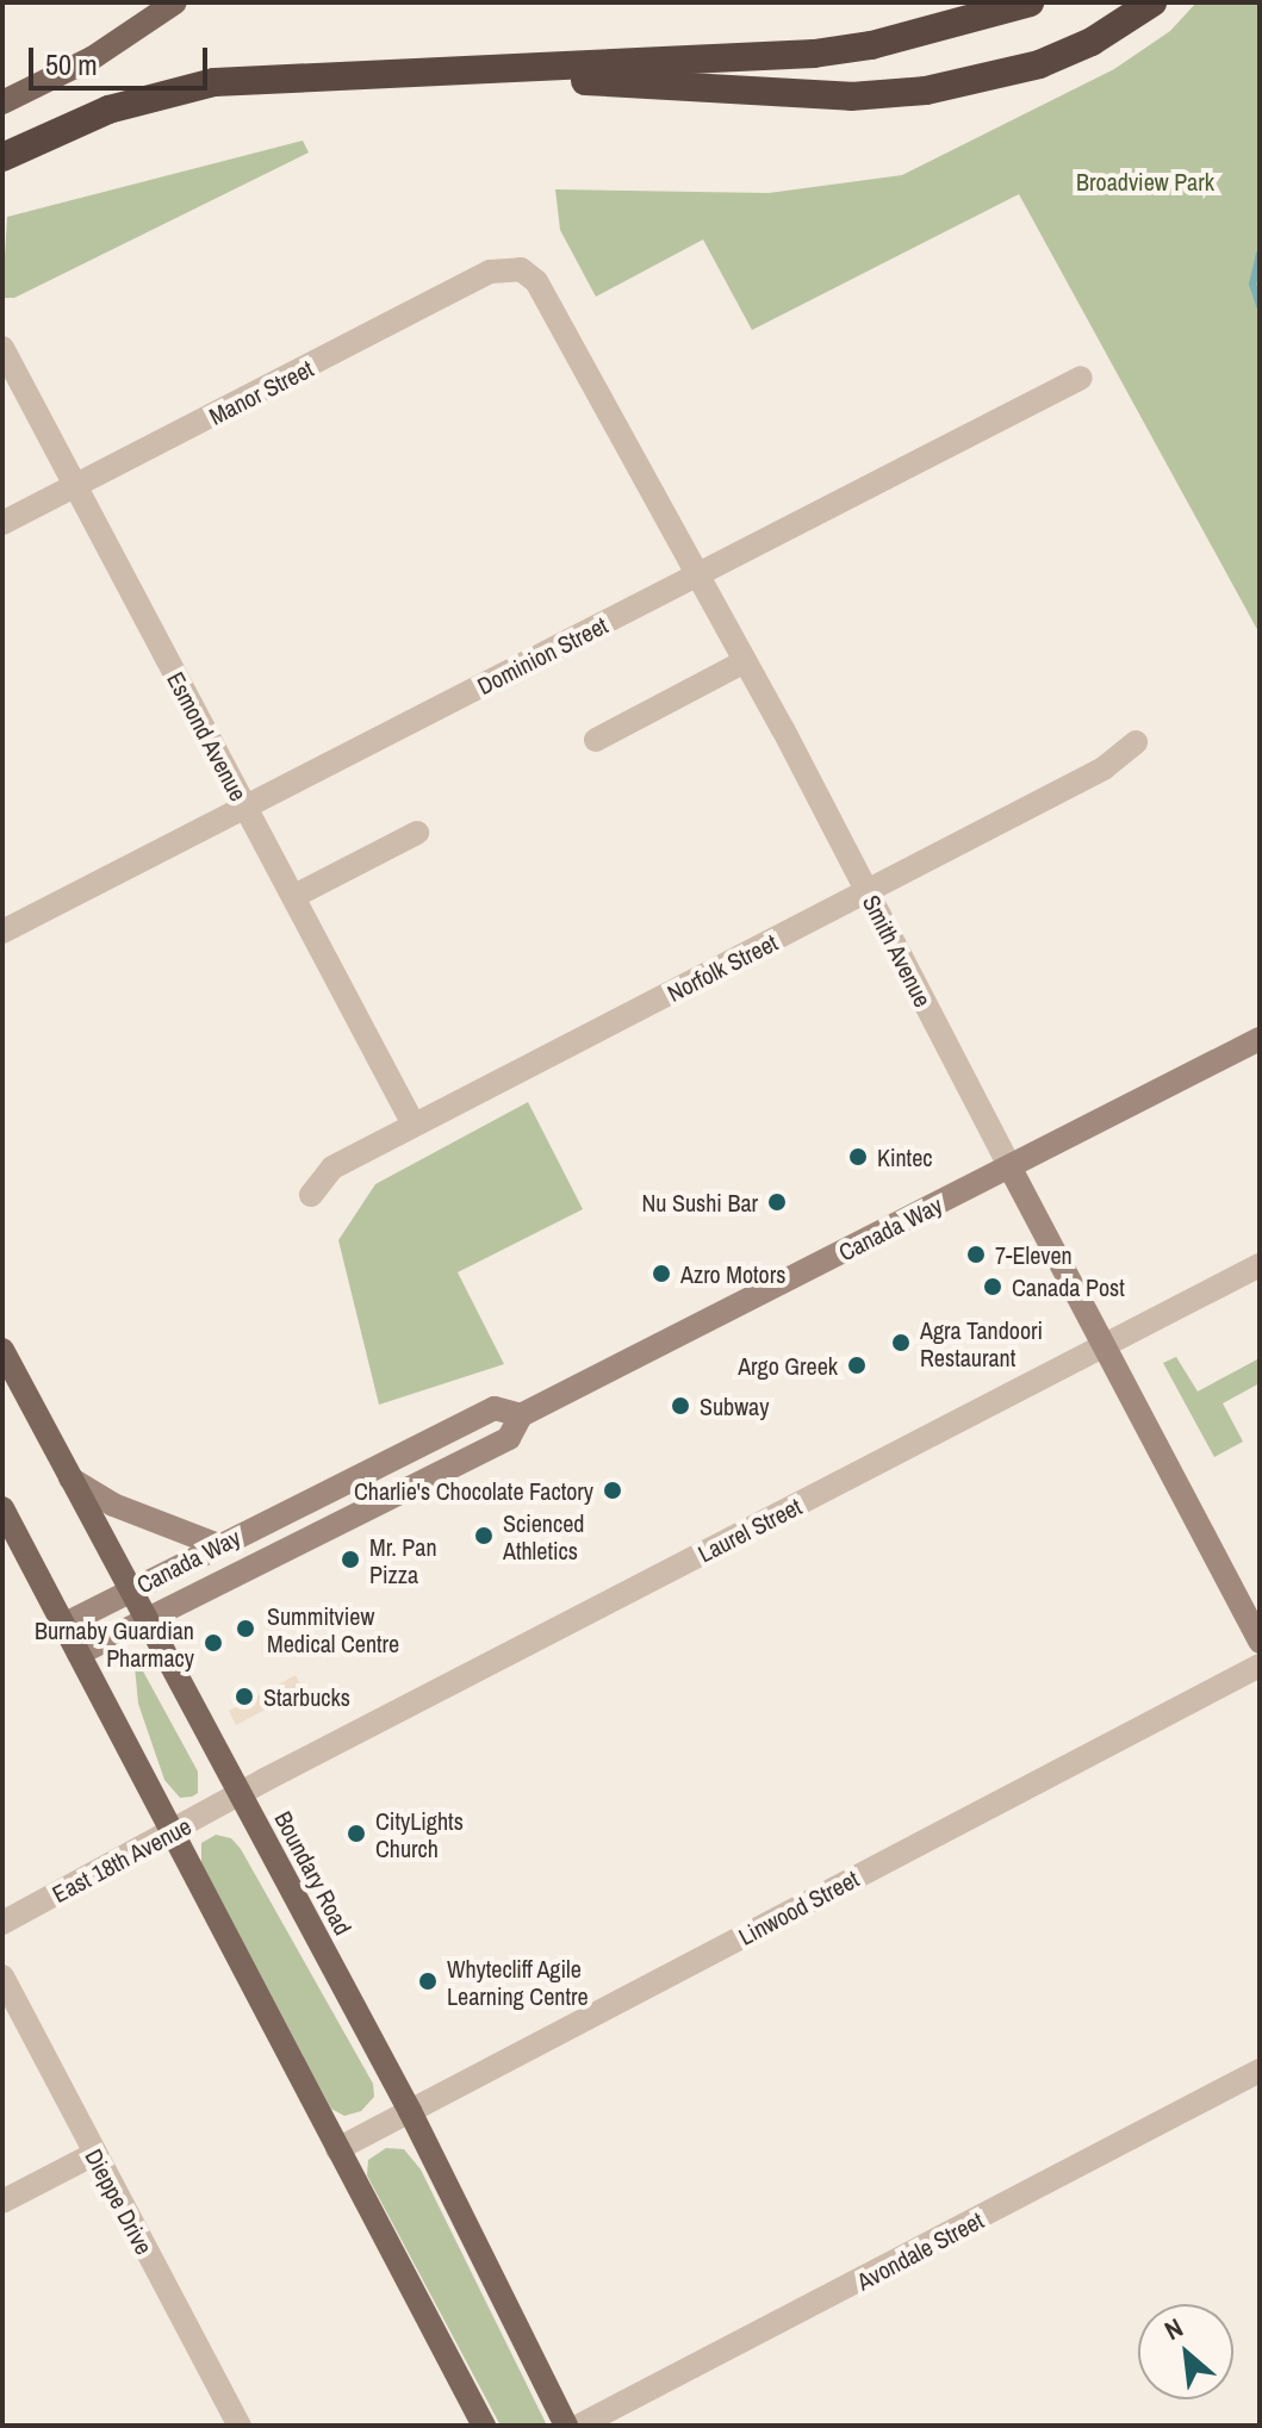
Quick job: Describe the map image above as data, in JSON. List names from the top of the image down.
{
  "streets": {
    "main road": ["Smith Avenue", "Canada Way", "Boundary Road"],
    "street": [
      "Manor Street",
      "Dominion Street",
      "Esmond Avenue",
      "Norfolk Street",
      "Laurel Street",
      "East 18th Avenue",
      "Linwood Street",
      "Dieppe Drive",
      "Avondale Street"
    ]
  },
  "crossings": [
    ["Manor Street", "Esmond Avenue"],
    ["Manor Street", "Smith Avenue"],
    ["Dominion Street", "Esmond Avenue"],
    ["Dominion Street", "Smith Avenue"],
    ["Esmond Avenue", "Norfolk Street"],
    ["Smith Avenue", "Norfolk Street"],
    ["Smith Avenue", "Canada Way"],
    ["Smith Avenue", "Laurel Street"],
    ["Canada Way", "Boundary Road"],
    ["Laurel Street", "East 18th Avenue"],
    ["Laurel Street", "Boundary Road"],
    ["East 18th Avenue", "Boundary Road"],
    ["Boundary Road", "Linwood Street"]
  ],
  "parks": ["Broadview Park"],
  "places": [
    "Kintec",
    "Nu Sushi Bar",
    "7-Eleven",
    "Azro Motors",
    "Canada Post",
    "Agra Tandoori Restaurant",
    "Argo Greek",
    "Subway",
    "Charlie's Chocolate Factory",
    "Scienced Athletics",
    "Mr. Pan Pizza",
    "Summitview Medical Centre",
    "Burnaby Guardian Pharmacy",
    "Starbucks",
    "CityLights Church",
    "Whytecliff Agile Learning Centre"
  ],
  "scale_bar": "50 m",
  "north": "top left"
}
